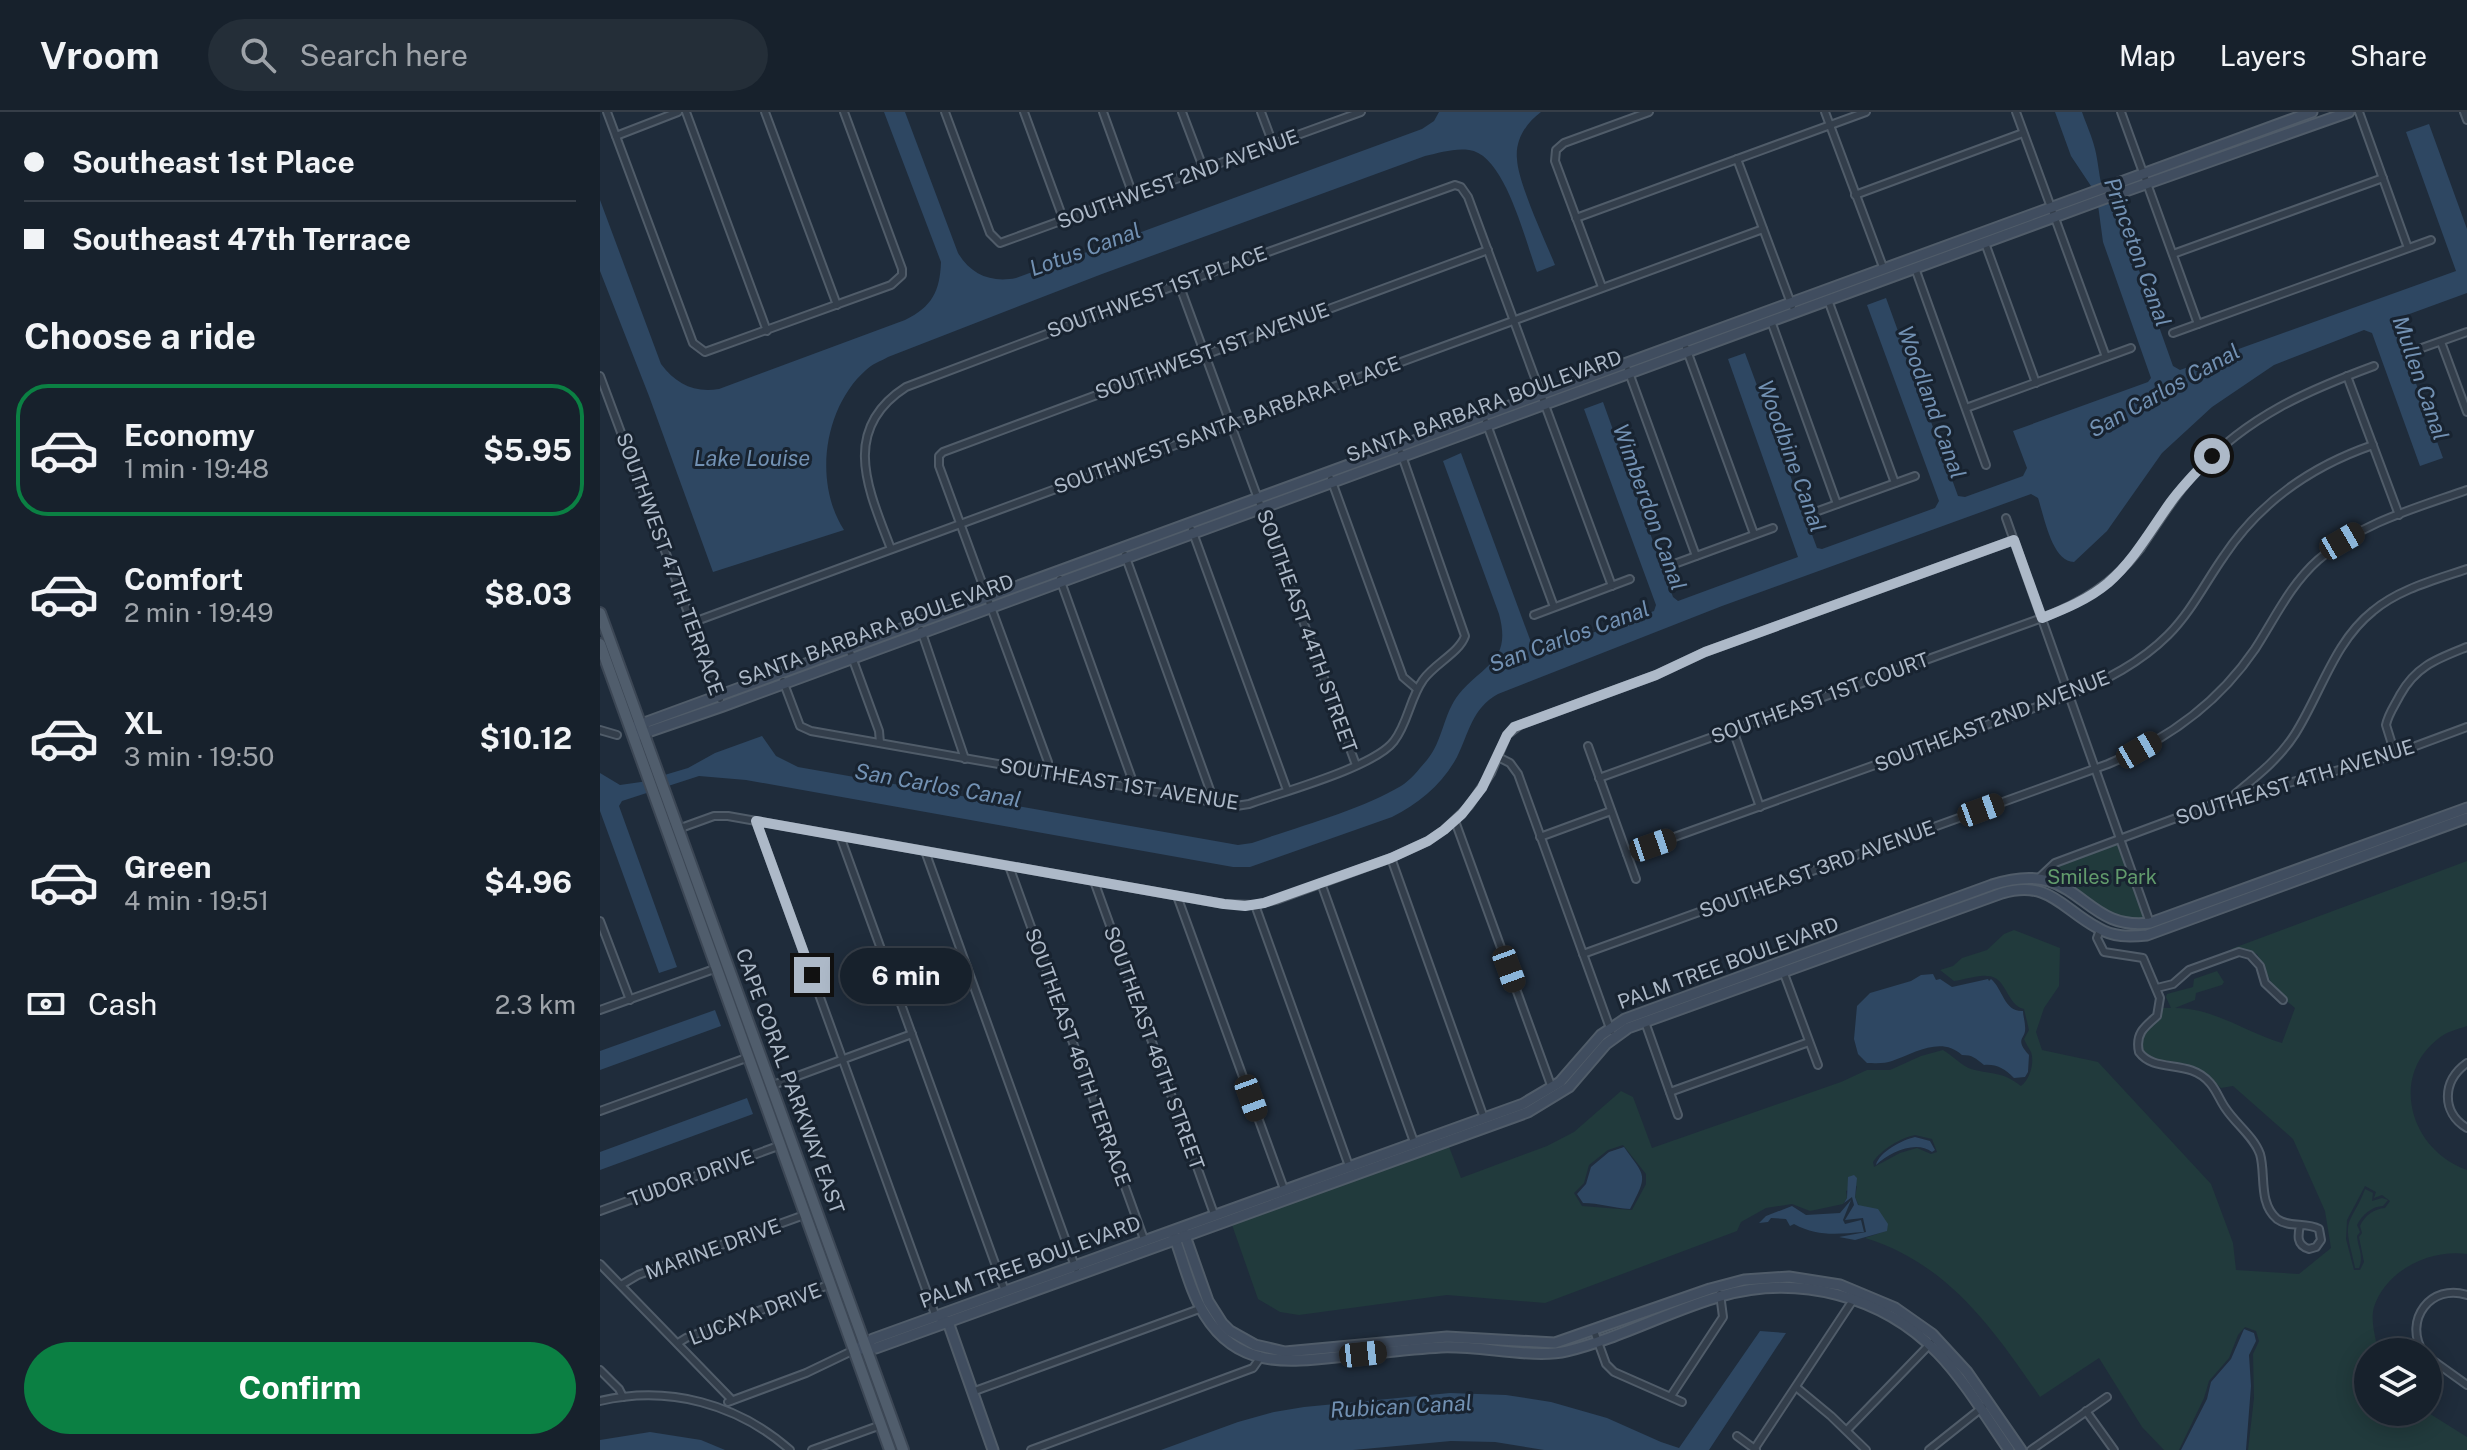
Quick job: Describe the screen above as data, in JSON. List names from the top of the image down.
{
  "streets": {
    "main road": ["SANTA BARBARA BOULEVARD", "PALM TREE BOULEVARD", "CAPE CORAL PARKWAY EAST"],
    "street": [
      "SOUTHWEST 2ND AVENUE",
      "SOUTHWEST 1ST PLACE",
      "SOUTHWEST 1ST AVENUE",
      "SOUTHWEST SANTA BARBARA PLACE",
      "SOUTHWEST 47TH TERRACE",
      "SOUTHEAST 44TH STREET",
      "SOUTHEAST 1ST COURT",
      "SOUTHEAST 2ND AVENUE",
      "SOUTHEAST 4TH AVENUE",
      "SOUTHEAST 1ST AVENUE",
      "SOUTHEAST 3RD AVENUE",
      "SOUTHEAST 46TH STREET",
      "SOUTHEAST 46TH TERRACE",
      "TUDOR DRIVE",
      "MARINE DRIVE",
      "LUCAYA DRIVE"
    ]
  },
  "crossings": [
    ["SOUTHWEST 1ST PLACE", "SOUTHWEST 1ST AVENUE"],
    ["SOUTHWEST 1ST PLACE", "SOUTHWEST SANTA BARBARA PLACE"],
    ["SOUTHWEST 1ST PLACE", "SOUTHEAST 44TH STREET"],
    ["SOUTHWEST 1ST AVENUE", "SOUTHWEST SANTA BARBARA PLACE"],
    ["SOUTHWEST 1ST AVENUE", "SOUTHEAST 44TH STREET"],
    ["SANTA BARBARA BOULEVARD", "SOUTHWEST 47TH TERRACE"],
    ["SANTA BARBARA BOULEVARD", "SOUTHEAST 44TH STREET"],
    ["SANTA BARBARA BOULEVARD", "SOUTHEAST 1ST AVENUE"],
    ["SANTA BARBARA BOULEVARD", "CAPE CORAL PARKWAY EAST"],
    ["SOUTHWEST SANTA BARBARA PLACE", "SOUTHWEST 47TH TERRACE"],
    ["SOUTHWEST SANTA BARBARA PLACE", "SOUTHEAST 44TH STREET"],
    ["SOUTHEAST 44TH STREET", "SOUTHEAST 1ST AVENUE"],
    ["SOUTHEAST 4TH AVENUE", "PALM TREE BOULEVARD"],
    ["PALM TREE BOULEVARD", "SOUTHEAST 46TH STREET"],
    ["PALM TREE BOULEVARD", "SOUTHEAST 46TH TERRACE"],
    ["PALM TREE BOULEVARD", "CAPE CORAL PARKWAY EAST"],
    ["CAPE CORAL PARKWAY EAST", "TUDOR DRIVE"],
    ["CAPE CORAL PARKWAY EAST", "MARINE DRIVE"],
    ["CAPE CORAL PARKWAY EAST", "LUCAYA DRIVE"]
  ],
  "water": [
    "Lotus Canal",
    "Princeton Canal",
    "Mullen Canal",
    "San Carlos Canal",
    "Woodland Canal",
    "Woodbine Canal",
    "Lake Louise",
    "Wimberdon Canal",
    "Rubican Canal"
  ],
  "parks": ["Smiles Park"],
  "page": {
    "header": "Vroom",
    "search": "Search here",
    "nav": ["Map", "Layers", "Share"],
    "banner": ["Southeast 1st Place", "Southeast 47th Terrace"],
    "heading": "Choose a ride",
    "list": [
      {
        "name": "Economy",
        "note": "1 min · 19:48",
        "value": "$5.95"
      },
      {
        "name": "Comfort",
        "note": "2 min · 19:49",
        "value": "$8.03"
      },
      {
        "name": "XL",
        "note": "3 min · 19:50",
        "value": "$10.12"
      },
      {
        "name": "Green",
        "note": "4 min · 19:51",
        "value": "$4.96"
      }
    ],
    "bubble": "6 min",
    "pay": ["Cash", "2.3 km"],
    "buttons": "Confirm"
  }
}
